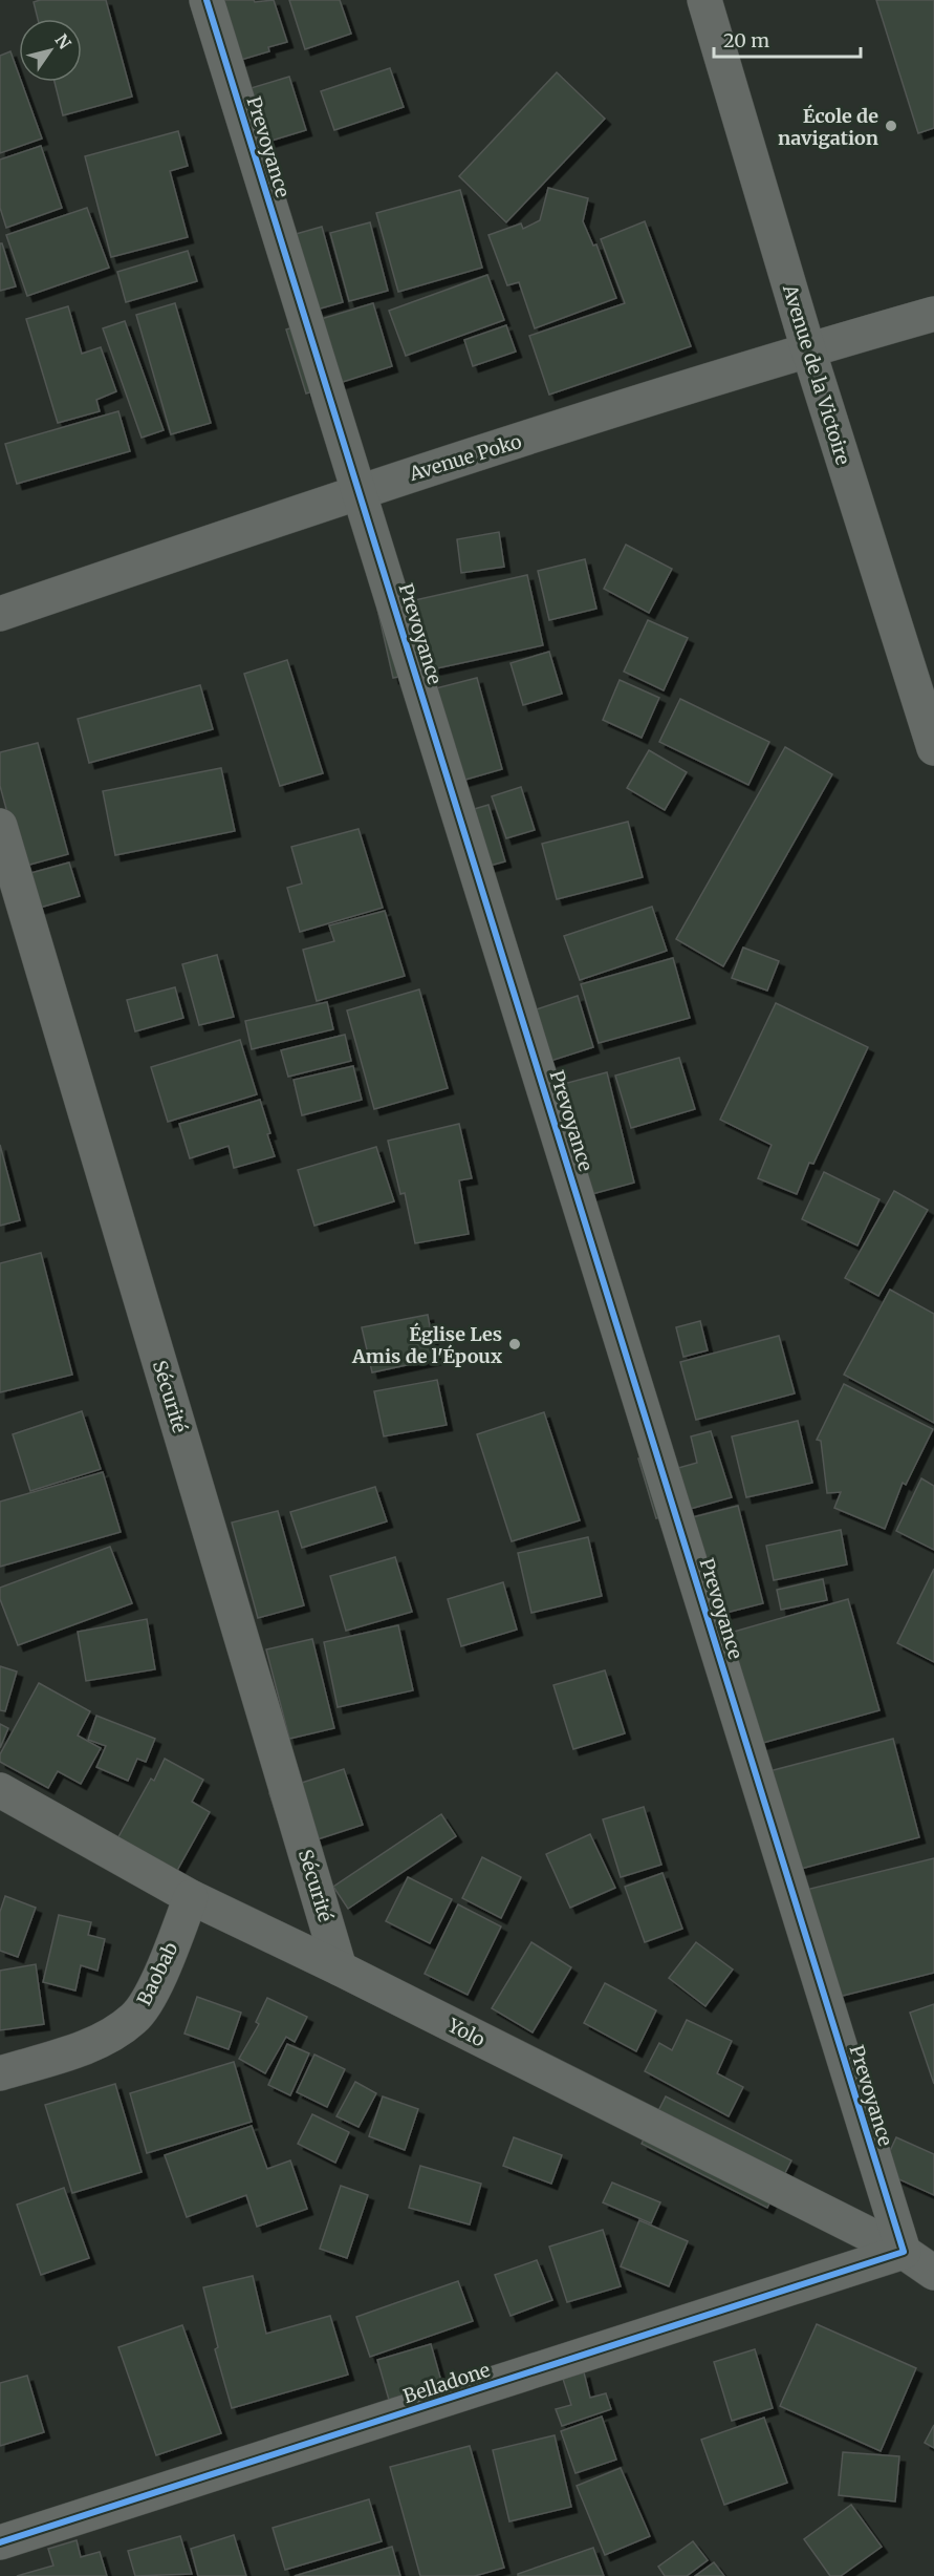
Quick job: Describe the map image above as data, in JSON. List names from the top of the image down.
{
  "streets": {
    "street": [
      "Prevoyance",
      "Avenue de la Victoire",
      "Avenue Poko",
      "Sécurité",
      "Baobab",
      "Yolo",
      "Belladone"
    ]
  },
  "crossings": [
    ["Prevoyance", "Avenue Poko"],
    ["Prevoyance", "Yolo"],
    ["Prevoyance", "Belladone"],
    ["Avenue de la Victoire", "Avenue Poko"],
    ["Sécurité", "Yolo"],
    ["Baobab", "Yolo"],
    ["Yolo", "Belladone"]
  ],
  "places": ["École de navigation", "Église Les Amis de l'Époux"],
  "scale_bar": "20 m",
  "north": "top right"
}
